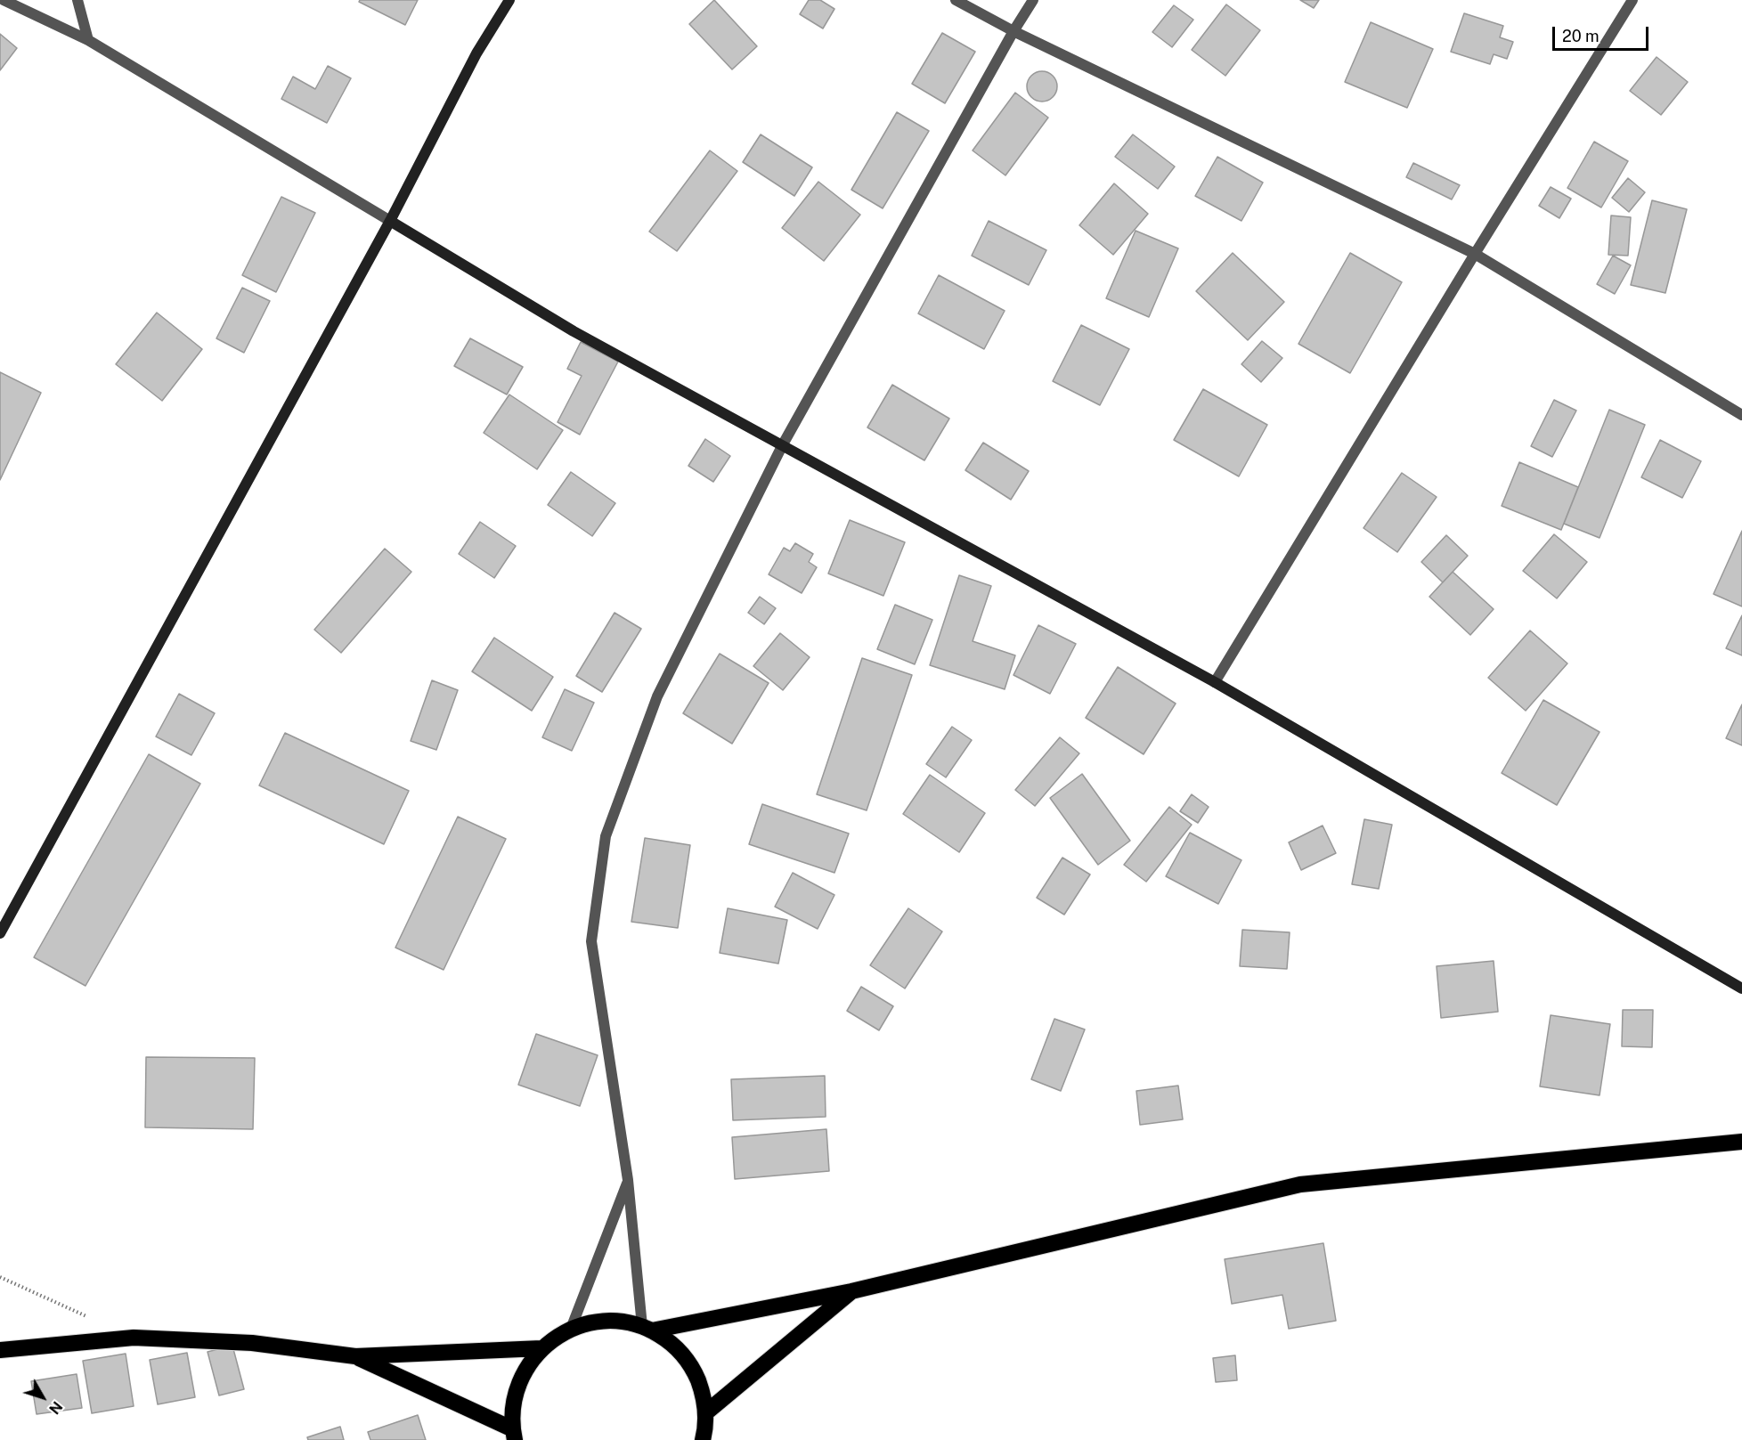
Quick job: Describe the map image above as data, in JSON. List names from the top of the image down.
{
  "scale_bar": "20 m",
  "north": "bottom right"
}
